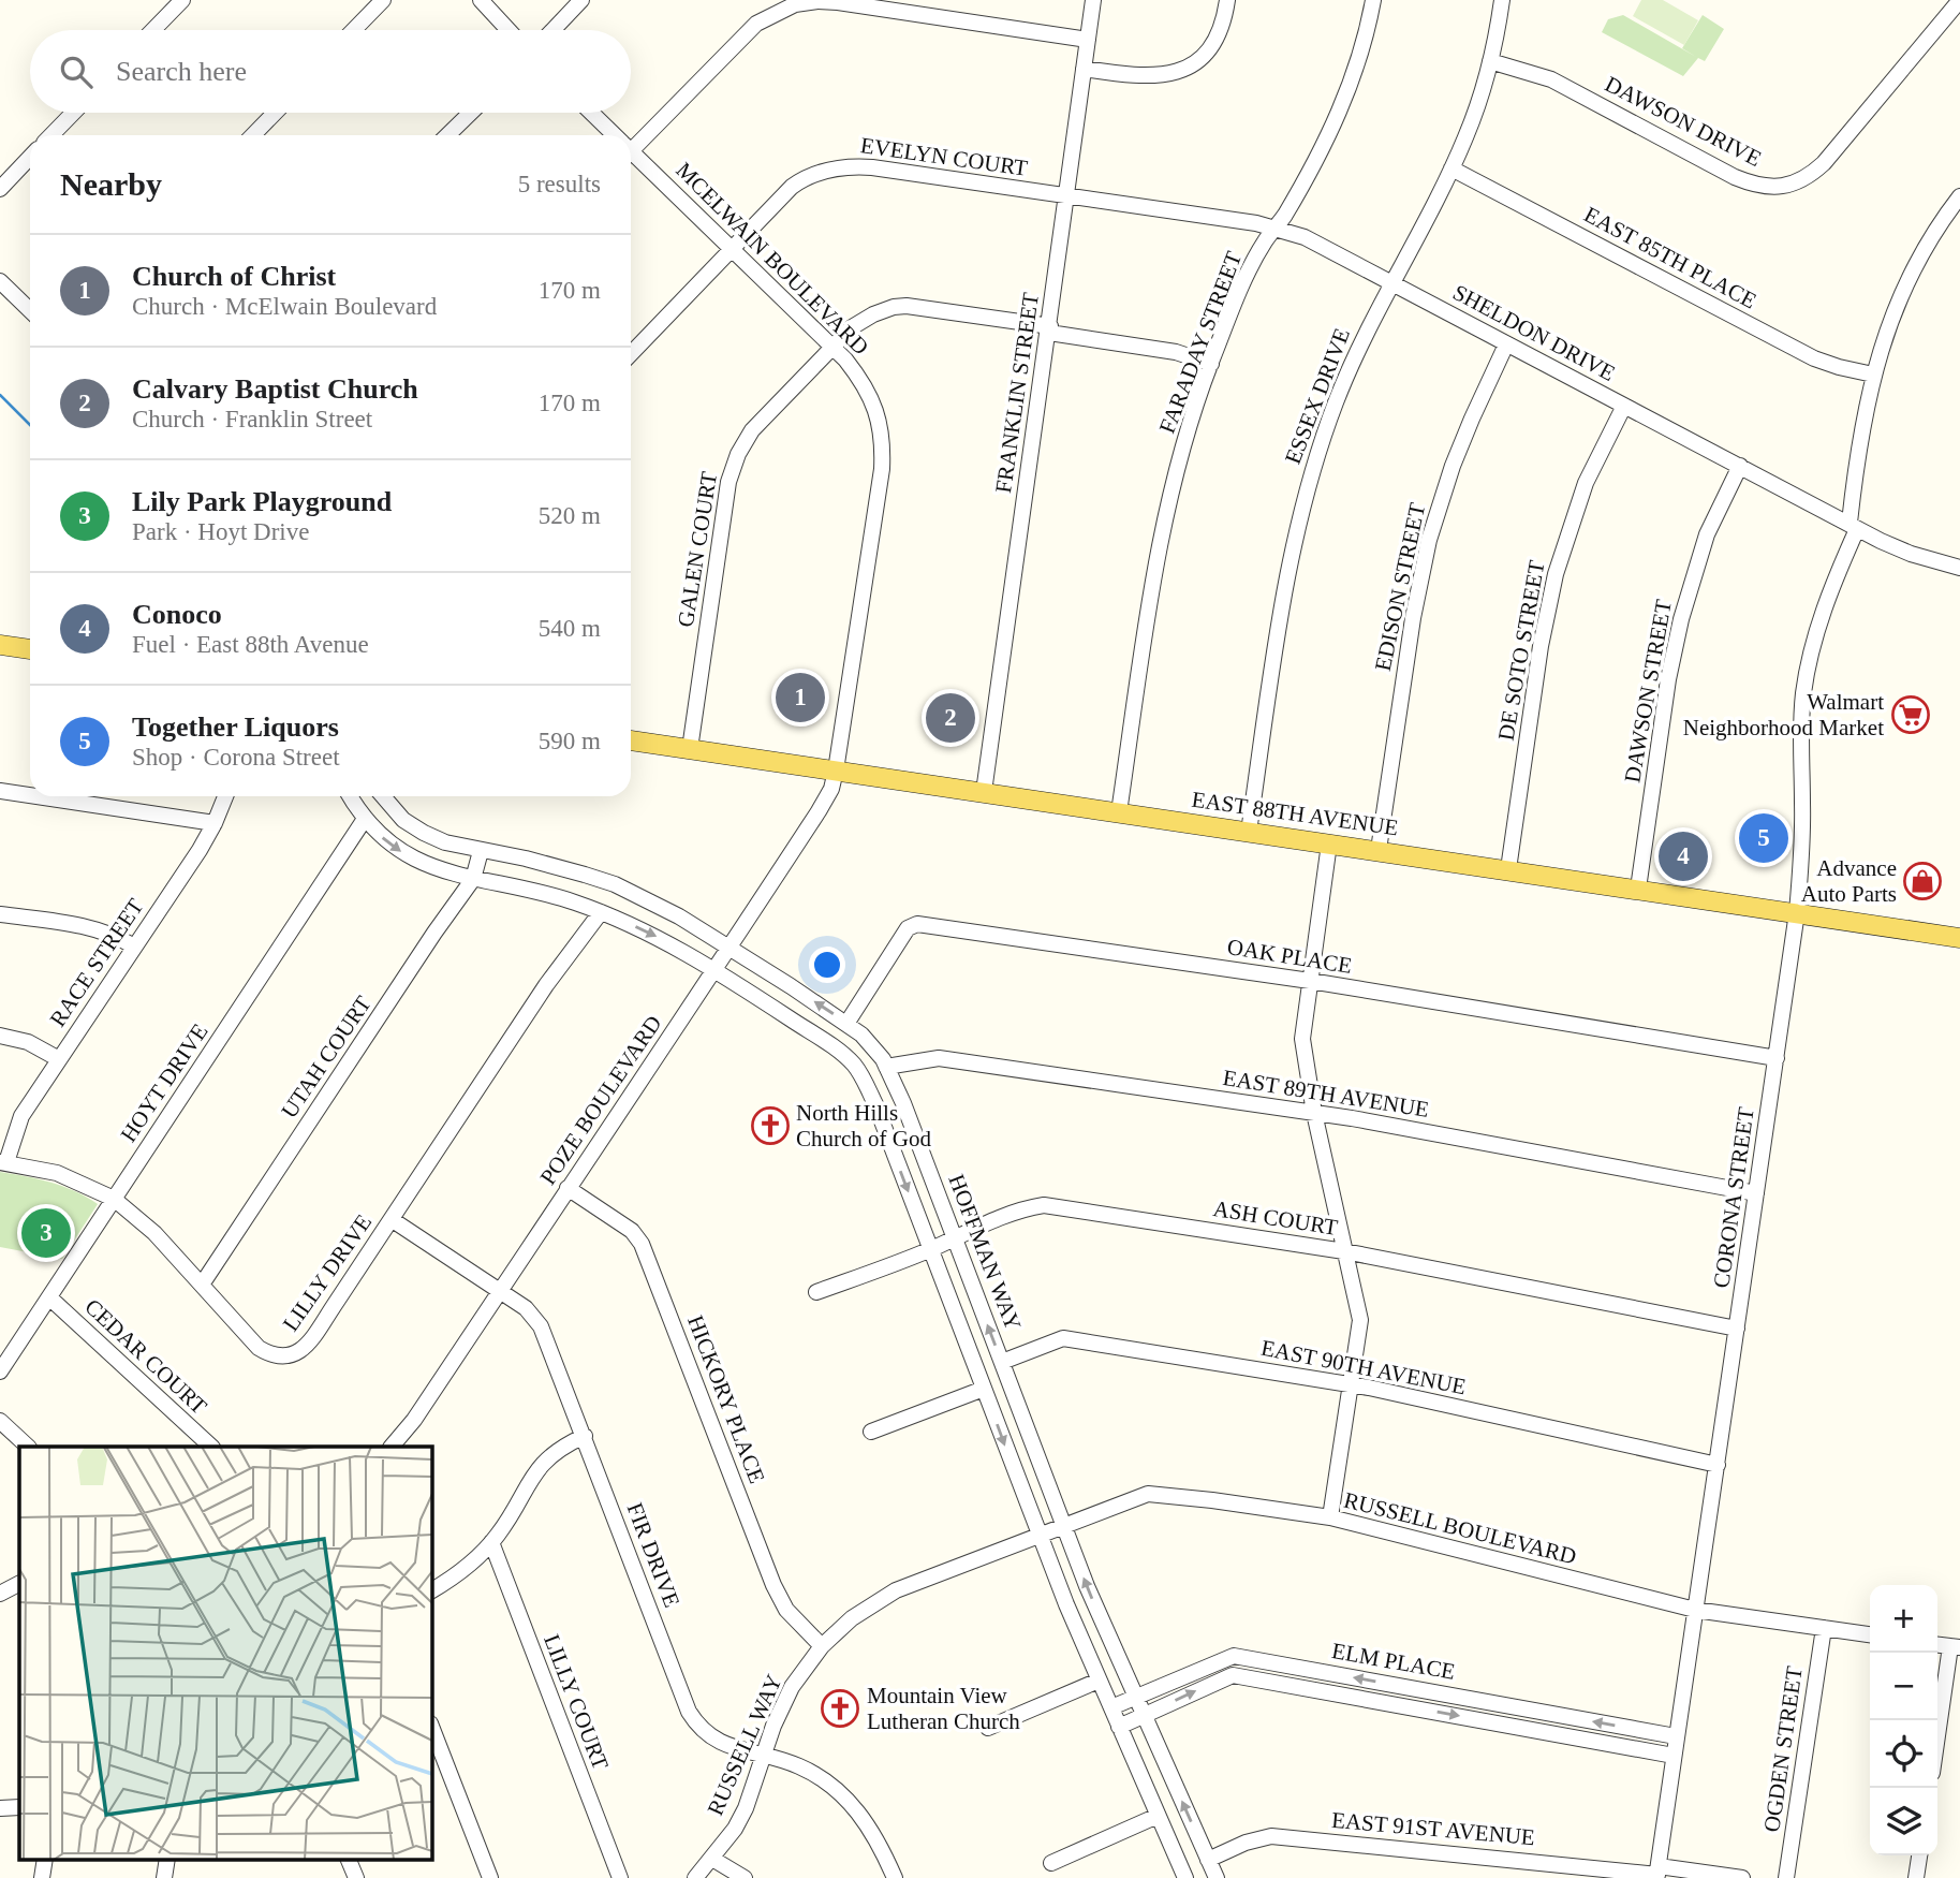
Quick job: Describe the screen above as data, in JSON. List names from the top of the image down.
{
  "streets": {
    "main road": ["EAST 88TH AVENUE"],
    "street": [
      "DAWSON DRIVE",
      "EVELYN COURT",
      "EAST 85TH PLACE",
      "MCELWAIN BOULEVARD",
      "SHELDON DRIVE",
      "FARADAY STREET",
      "FRANKLIN STREET",
      "ESSEX DRIVE",
      "GALEN COURT",
      "EDISON STREET",
      "DE SOTO STREET",
      "DAWSON STREET",
      "OAK PLACE",
      "RACE STREET",
      "UTAH COURT",
      "HOYT DRIVE",
      "EAST 89TH AVENUE",
      "POZE BOULEVARD",
      "CORONA STREET",
      "ASH COURT",
      "HOFFMAN WAY",
      "LILLY DRIVE",
      "CEDAR COURT",
      "EAST 90TH AVENUE",
      "HICKORY PLACE",
      "RUSSELL BOULEVARD",
      "FIR DRIVE",
      "ELM PLACE",
      "LILLY COURT",
      "RUSSELL WAY",
      "OGDEN STREET",
      "EAST 91ST AVENUE"
    ]
  },
  "crossings": [
    ["DAWSON DRIVE", "ESSEX DRIVE"],
    ["EVELYN COURT", "MCELWAIN BOULEVARD"],
    ["EVELYN COURT", "SHELDON DRIVE"],
    ["EVELYN COURT", "FRANKLIN STREET"],
    ["EAST 85TH PLACE", "ESSEX DRIVE"],
    ["EAST 85TH PLACE", "CORONA STREET"],
    ["MCELWAIN BOULEVARD", "GALEN COURT"],
    ["MCELWAIN BOULEVARD", "EAST 88TH AVENUE"],
    ["MCELWAIN BOULEVARD", "POZE BOULEVARD"],
    ["SHELDON DRIVE", "FARADAY STREET"],
    ["SHELDON DRIVE", "FRANKLIN STREET"],
    ["SHELDON DRIVE", "ESSEX DRIVE"],
    ["SHELDON DRIVE", "EDISON STREET"],
    ["SHELDON DRIVE", "DE SOTO STREET"],
    ["SHELDON DRIVE", "DAWSON STREET"],
    ["SHELDON DRIVE", "CORONA STREET"],
    ["FARADAY STREET", "GALEN COURT"],
    ["FARADAY STREET", "EAST 88TH AVENUE"],
    ["FRANKLIN STREET", "GALEN COURT"],
    ["FRANKLIN STREET", "EAST 88TH AVENUE"],
    ["ESSEX DRIVE", "EAST 88TH AVENUE"],
    ["GALEN COURT", "EAST 88TH AVENUE"],
    ["EDISON STREET", "EAST 88TH AVENUE"],
    ["DE SOTO STREET", "EAST 88TH AVENUE"],
    ["DAWSON STREET", "EAST 88TH AVENUE"],
    ["EAST 88TH AVENUE", "POZE BOULEVARD"],
    ["EAST 88TH AVENUE", "CORONA STREET"],
    ["OAK PLACE", "CORONA STREET"],
    ["OAK PLACE", "HOFFMAN WAY"],
    ["RACE STREET", "LILLY DRIVE"],
    ["UTAH COURT", "HOFFMAN WAY"],
    ["UTAH COURT", "LILLY DRIVE"],
    ["HOYT DRIVE", "LILLY DRIVE"],
    ["HOYT DRIVE", "CEDAR COURT"],
    ["EAST 89TH AVENUE", "CORONA STREET"],
    ["EAST 89TH AVENUE", "HOFFMAN WAY"],
    ["POZE BOULEVARD", "HOFFMAN WAY"],
    ["POZE BOULEVARD", "HICKORY PLACE"],
    ["POZE BOULEVARD", "FIR DRIVE"],
    ["CORONA STREET", "ASH COURT"],
    ["CORONA STREET", "EAST 90TH AVENUE"],
    ["CORONA STREET", "RUSSELL BOULEVARD"],
    ["CORONA STREET", "ELM PLACE"],
    ["CORONA STREET", "EAST 91ST AVENUE"],
    ["ASH COURT", "HOFFMAN WAY"],
    ["HOFFMAN WAY", "EAST 90TH AVENUE"],
    ["HOFFMAN WAY", "RUSSELL BOULEVARD"],
    ["HOFFMAN WAY", "ELM PLACE"],
    ["HOFFMAN WAY", "EAST 91ST AVENUE"],
    ["LILLY DRIVE", "FIR DRIVE"],
    ["HICKORY PLACE", "RUSSELL WAY"],
    ["RUSSELL BOULEVARD", "RUSSELL WAY"],
    ["RUSSELL BOULEVARD", "OGDEN STREET"],
    ["FIR DRIVE", "RUSSELL WAY"]
  ],
  "places": {
    "supermarket": ["Walmart Neighborhood Market"],
    "shop": ["Advance Auto Parts"],
    "church": ["North Hills Church of God", "Mountain View Lutheran Church"]
  },
  "page": {
    "search": "Search here",
    "heading": ["Nearby", "5 results"],
    "list": [
      {
        "mark": "1",
        "name": "Church of Christ",
        "note": "Church · McElwain Boulevard",
        "value": "170 m"
      },
      {
        "mark": "2",
        "name": "Calvary Baptist Church",
        "note": "Church · Franklin Street",
        "value": "170 m"
      },
      {
        "mark": "3",
        "name": "Lily Park Playground",
        "note": "Park · Hoyt Drive",
        "value": "520 m"
      },
      {
        "mark": "4",
        "name": "Conoco",
        "note": "Fuel · East 88th Avenue",
        "value": "540 m"
      },
      {
        "mark": "5",
        "name": "Together Liquors",
        "note": "Shop · Corona Street",
        "value": "590 m"
      }
    ],
    "pins": [
      "1",
      "2",
      "5",
      "4",
      "3"
    ],
    "map_buttons": ["+", "−"]
  }
}
